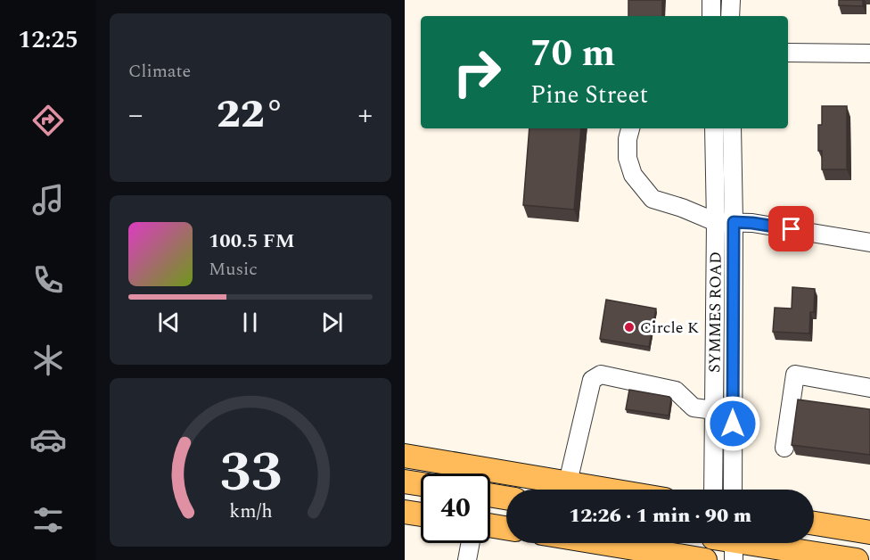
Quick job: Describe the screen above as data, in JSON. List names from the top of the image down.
{
  "streets": {
    "street": ["SYMMES ROAD"]
  },
  "places": ["Circle K"],
  "page": {
    "tabs": "12:25",
    "tile": "Climate",
    "turn": ["70 m", "Pine Street"],
    "heat": ["−", "22°", "+"],
    "song": ["100.5 FM", "Music"],
    "limit": "40",
    "trip": "12:26 · 1 min · 90 m",
    "gauge": ["33", "km/h"]
  }
}
